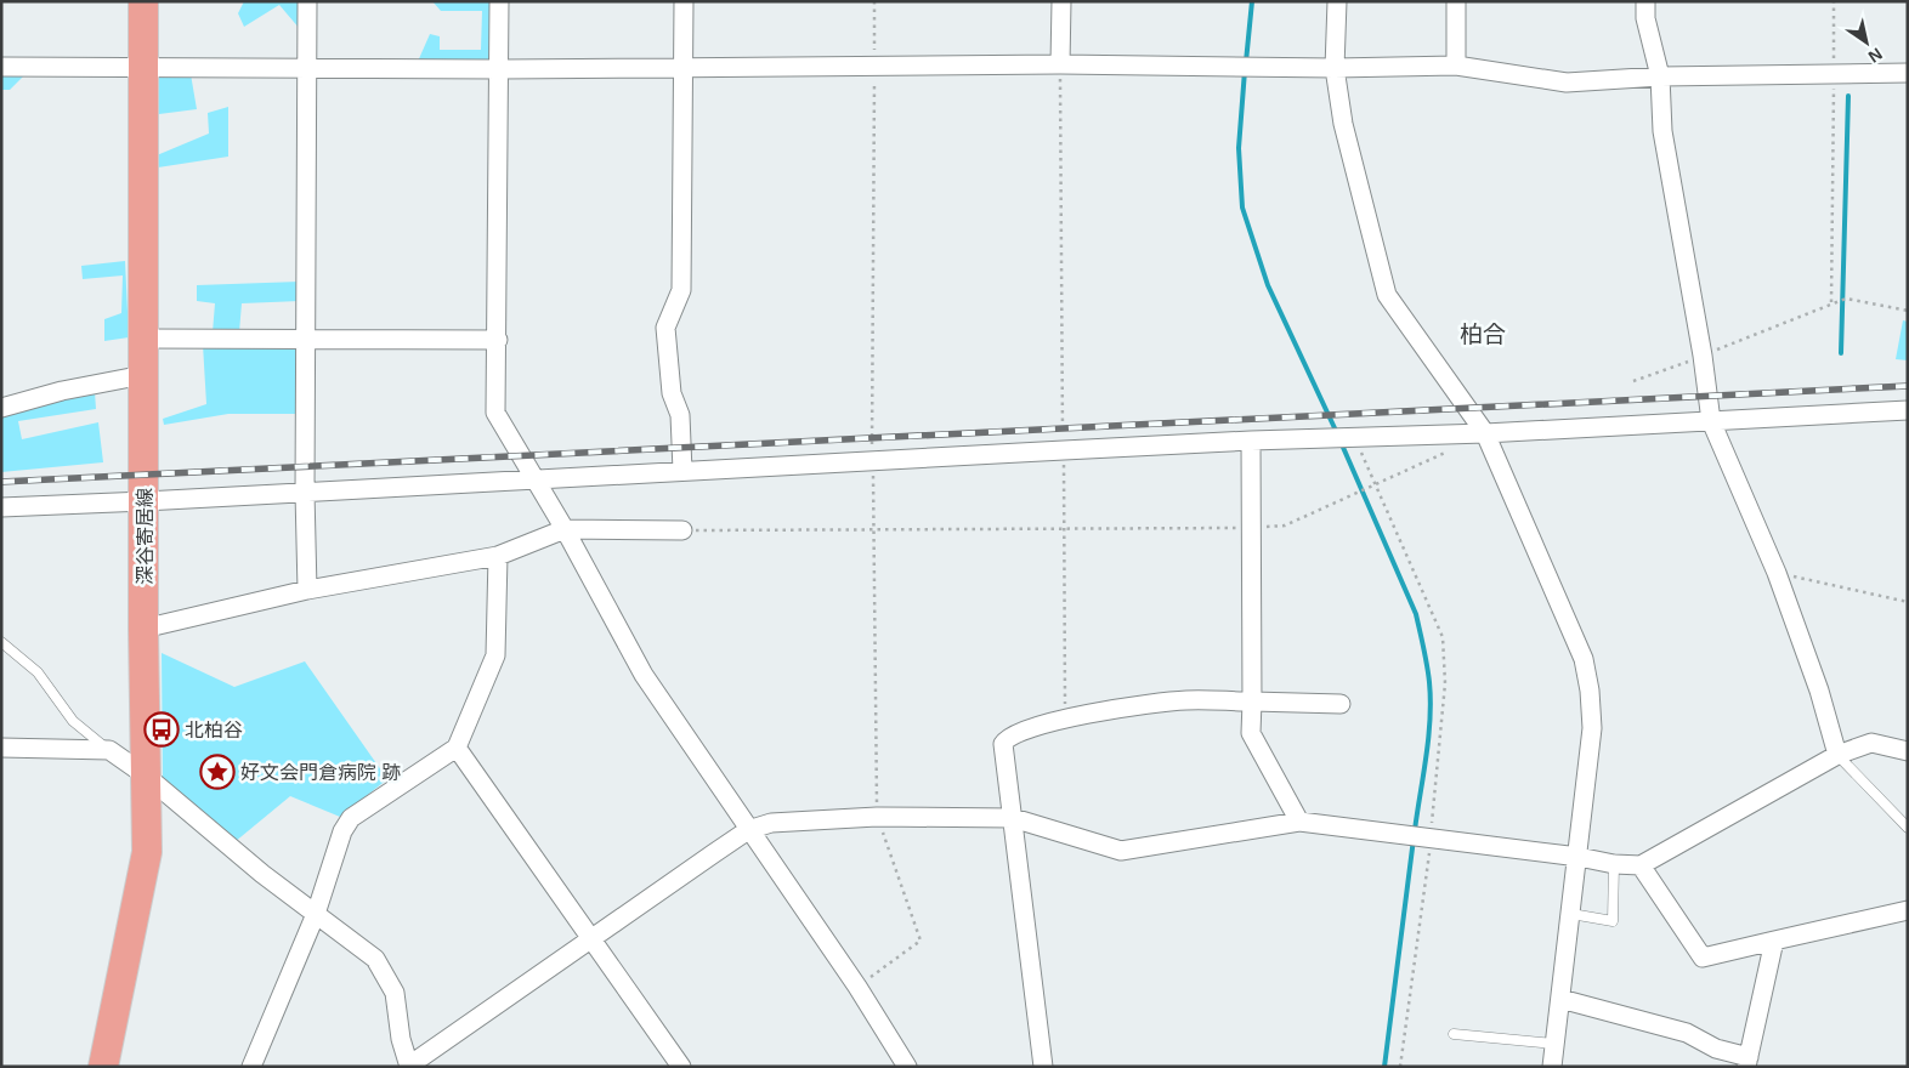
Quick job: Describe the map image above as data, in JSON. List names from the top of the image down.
{
  "streets": {
    "main road": ["深谷寄居線"]
  },
  "districts": ["柏合"],
  "places": {
    "bus stop": ["北柏谷"],
    "place": ["好文会門倉病院 跡"]
  },
  "north": "bottom right"
}
